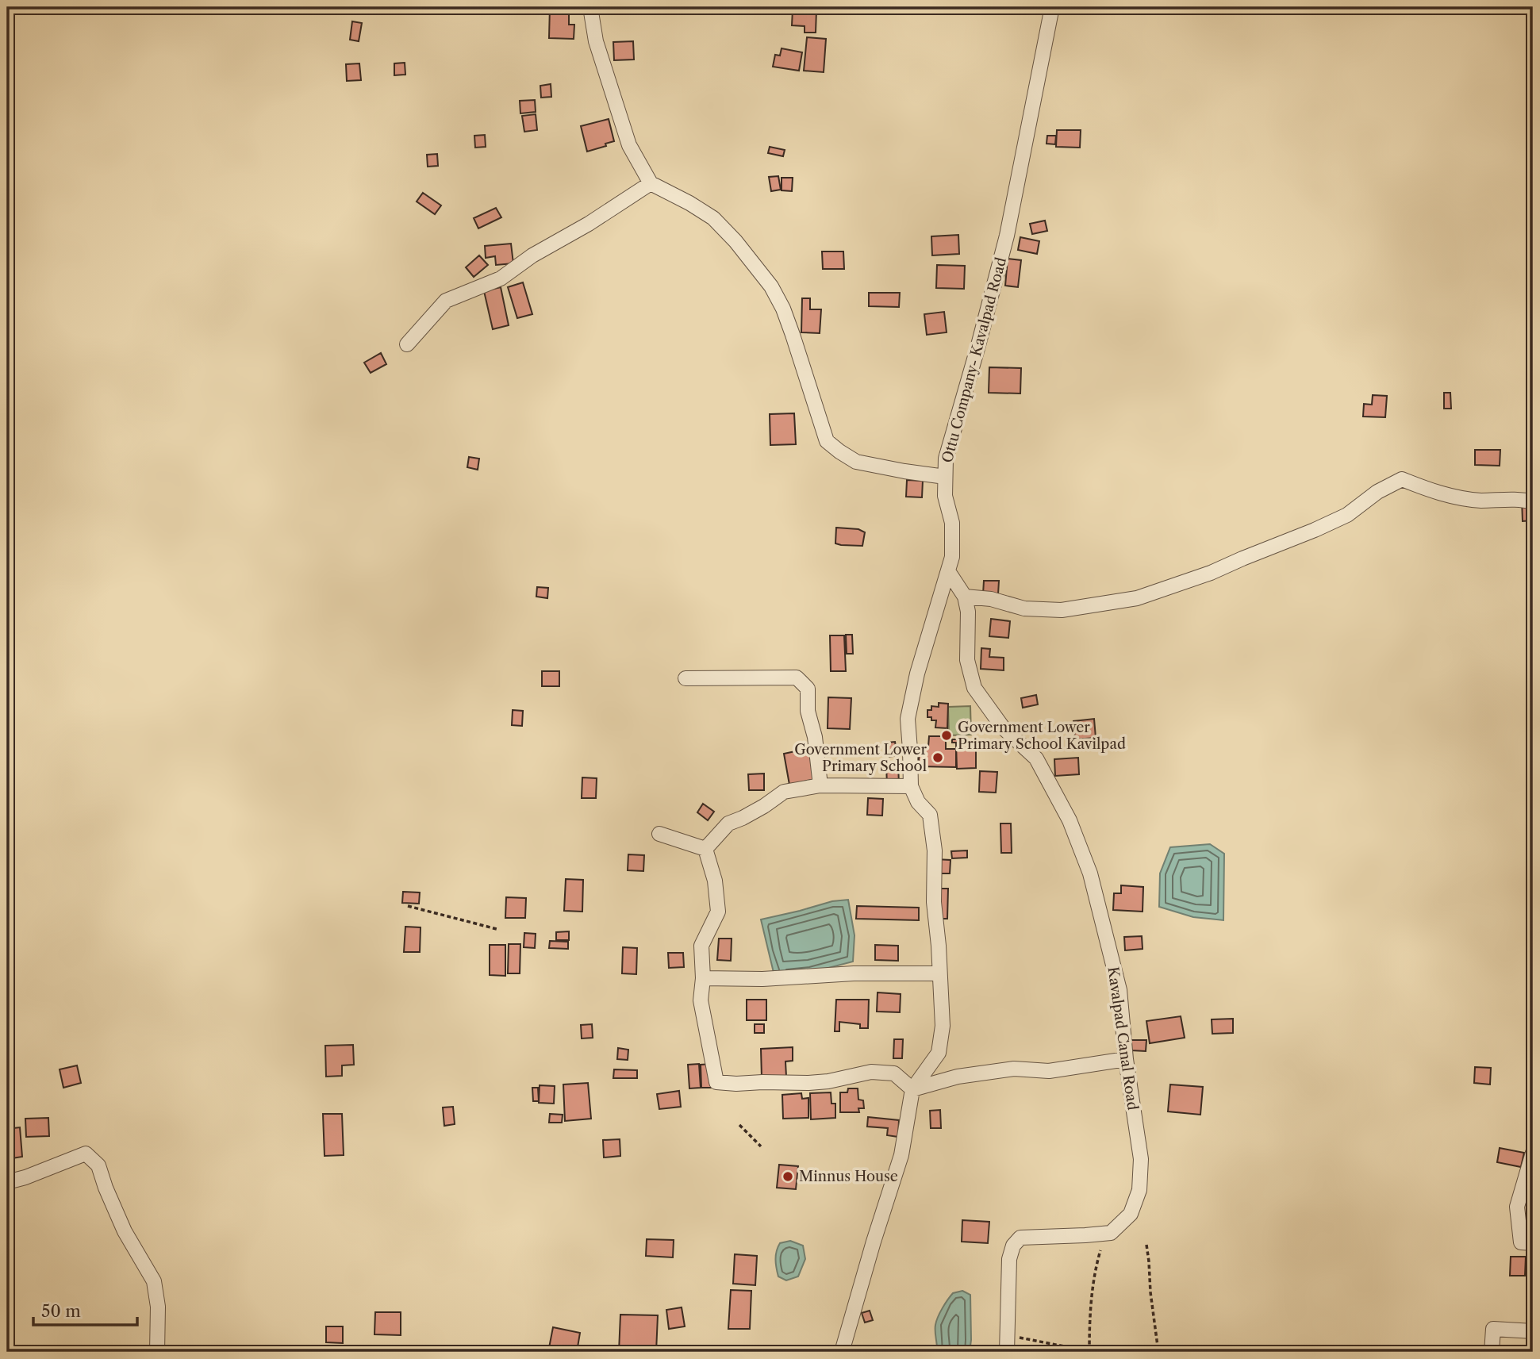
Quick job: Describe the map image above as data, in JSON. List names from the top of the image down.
{
  "streets": {
    "street": ["Ottu Company- Kavalpad Road", "Kavalpad Canal Road"]
  },
  "crossings": [
    ["Ottu Company- Kavalpad Road", "Kavalpad Canal Road"]
  ],
  "places": ["Government Lower Primary School Kavilpad", "Government Lower Primary School", "Minnus House"],
  "scale_bar": "50 m"
}
